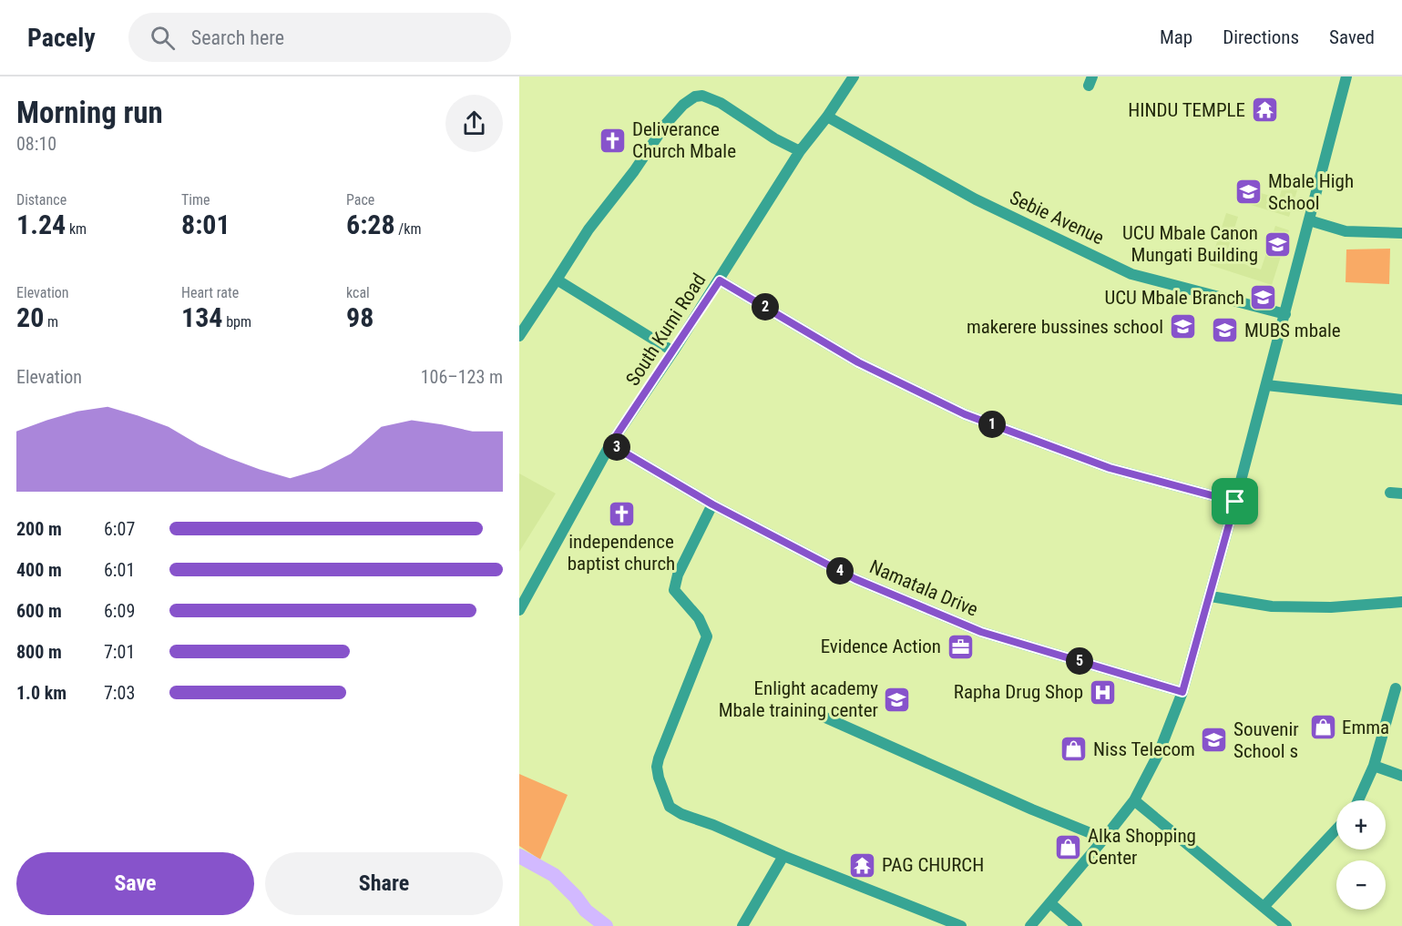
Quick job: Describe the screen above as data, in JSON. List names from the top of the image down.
{
  "streets": {
    "street": ["Sebie Avenue", "South Kumi Road", "Namatala Drive"]
  },
  "crossings": [
    ["Sebie Avenue", "South Kumi Road"],
    ["South Kumi Road", "Namatala Drive"]
  ],
  "places": {
    "temple": ["HINDU TEMPLE", "PAG CHURCH"],
    "church": ["Deliverance Church Mbale", "independence baptist church"],
    "school or university": [
      "Mbale High School",
      "UCU Mbale Canon Mungati Building",
      "UCU Mbale Branch",
      "makerere bussines school",
      "MUBS mbale",
      "Enlight academy Mbale training center",
      "Souvenir School s"
    ],
    "office": ["Evidence Action"],
    "hospital": ["Rapha Drug Shop"],
    "shop": ["Emma", "Niss Telecom", "Alka Shopping Center"]
  },
  "page": {
    "header": "Pacely",
    "search": "Search here",
    "nav": ["Map", "Directions", "Saved"],
    "heading": ["Morning run", "08:10"],
    "stats": [
      ["Distance", "1.24 km"],
      ["Time", "8:01"],
      ["Pace", "6:28 /km"],
      ["Elevation", "20 m"],
      ["Heart rate", "134 bpm"],
      ["kcal", "98"]
    ],
    "pins": [
      "2",
      "1",
      "3",
      "4",
      "5"
    ],
    "chart": ["Elevation", "106–123 m"],
    "list": [
      {
        "name": "200 m",
        "note": "6:07"
      },
      {
        "name": "400 m",
        "note": "6:01"
      },
      {
        "name": "600 m",
        "note": "6:09"
      },
      {
        "name": "800 m",
        "note": "7:01"
      },
      {
        "name": "1.0 km",
        "note": "7:03"
      }
    ],
    "map_buttons": ["+", "−"],
    "buttons": ["Save", "Share"]
  }
}
